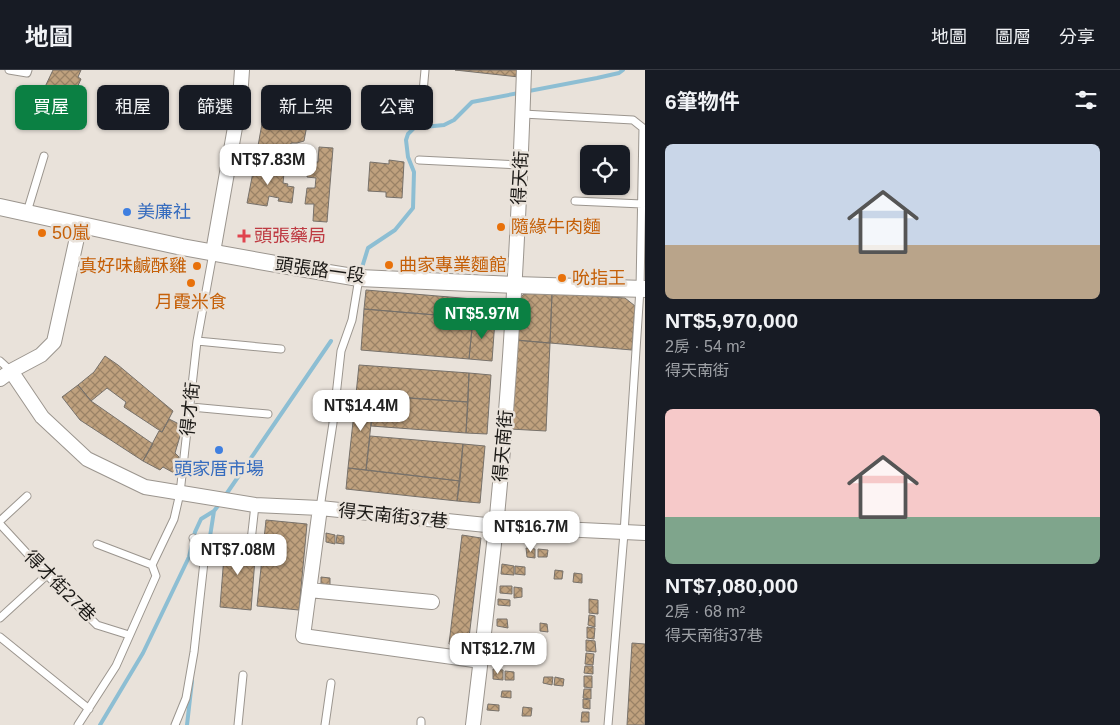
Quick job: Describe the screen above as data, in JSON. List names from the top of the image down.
{
  "streets": {
    "street": [
      "得天街",
      "頭張路一段",
      "得才街",
      "得天南街",
      "得天南街37巷"
    ],
    "lane": ["得才街27巷"]
  },
  "crossings": [
    ["得天街", "頭張路一段"],
    ["得天街", "得天南街"],
    ["頭張路一段", "得才街"],
    ["頭張路一段", "得天南街"],
    ["得才街", "得天南街37巷"],
    ["得才街", "得才街27巷"],
    ["得天南街", "得天南街37巷"]
  ],
  "places": {
    "other": [
      "美廉社",
      "隨緣牛肉麵",
      "50嵐",
      "曲家專業麵館",
      "真好味鹹酥雞",
      "吮指王",
      "月霞米食",
      "頭家厝市場"
    ],
    "health": ["頭張藥局"]
  },
  "page": {
    "header": "地圖",
    "nav": ["地圖", "圖層", "分享"],
    "heading": "6筆物件",
    "chip": [
      "買屋",
      "租屋",
      "篩選",
      "新上架",
      "公寓"
    ],
    "list": [
      {
        "name": "NT$5,970,000",
        "note": "2房 · 54 m² · 得天南街"
      },
      {
        "name": "NT$7,080,000",
        "note": "2房 · 68 m² · 得天南街37巷"
      }
    ],
    "price": [
      "NT$7.83M",
      "NT$5.97M",
      "NT$14.4M",
      "NT$16.7M",
      "NT$7.08M",
      "NT$12.7M"
    ]
  }
}
